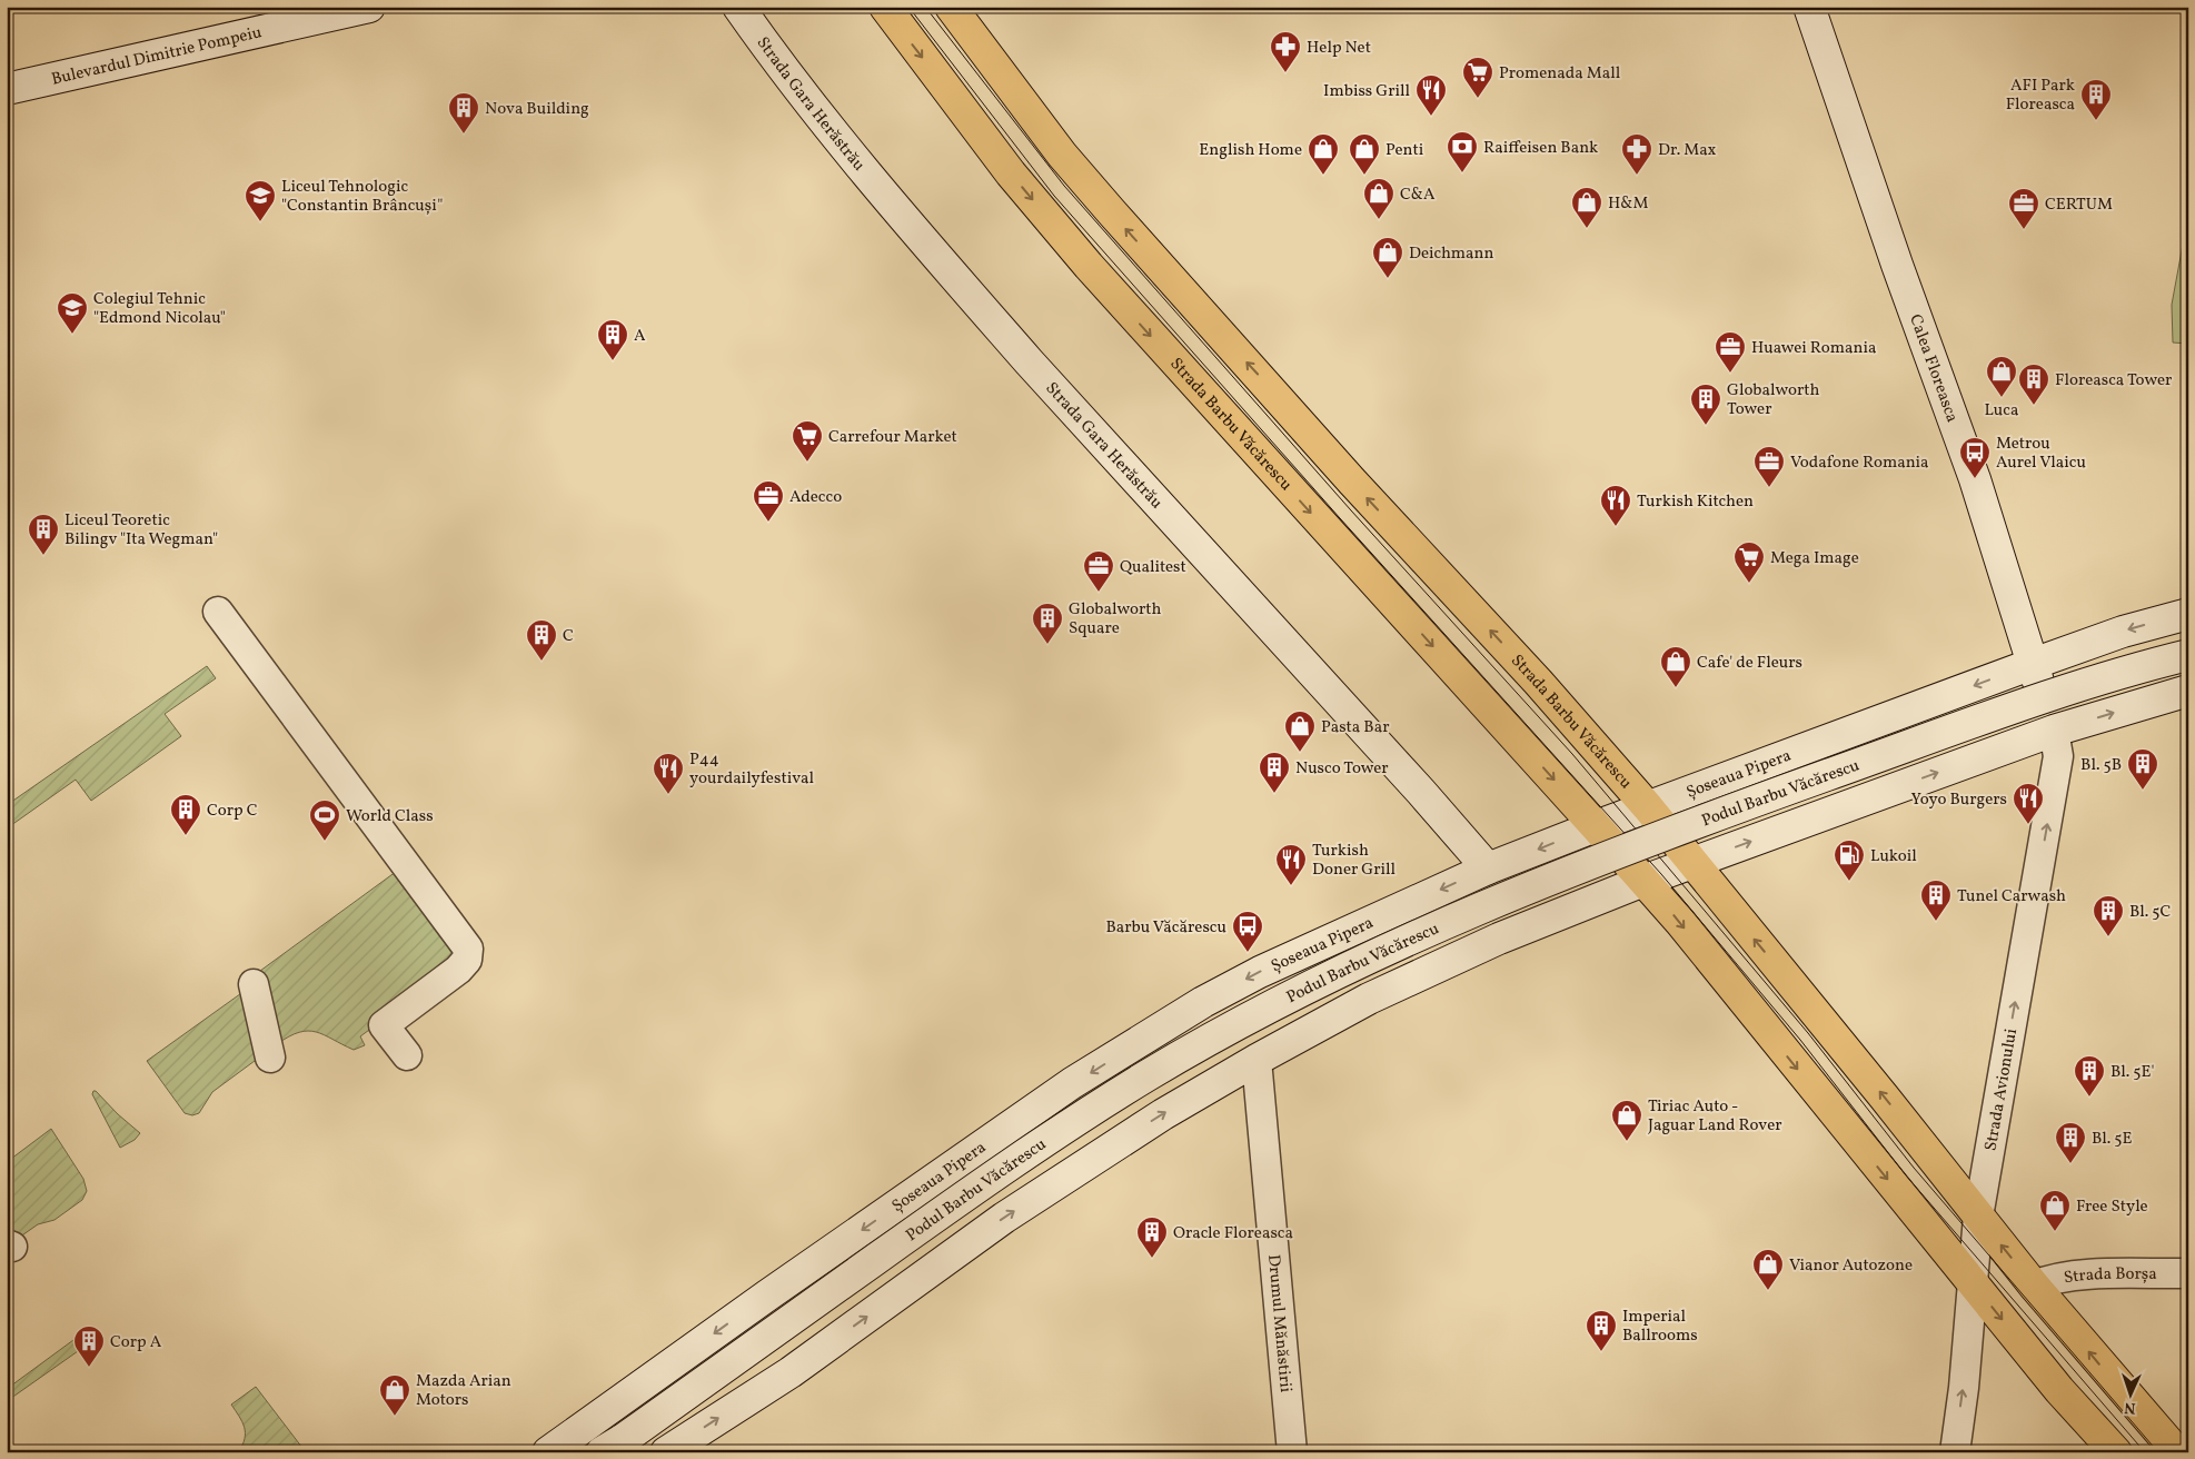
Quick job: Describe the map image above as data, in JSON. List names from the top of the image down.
{
  "streets": {
    "main road": [
      "Bulevardul Dimitrie Pompeiu",
      "Strada Gara Herăstrău",
      "Calea Floreasca",
      "Strada Barbu Văcărescu",
      "Șoseaua Pipera",
      "Podul Barbu Văcărescu"
    ],
    "street": ["Strada Avionului", "Strada Borșa", "Drumul Mănăstirii"]
  },
  "crossings": [
    ["Strada Gara Herăstrău", "Șoseaua Pipera"],
    ["Calea Floreasca", "Șoseaua Pipera"],
    ["Calea Floreasca", "Strada Avionului"],
    ["Strada Barbu Văcărescu", "Șoseaua Pipera"],
    ["Strada Barbu Văcărescu", "Strada Avionului"],
    ["Strada Barbu Văcărescu", "Strada Borșa"]
  ],
  "one_way": ["Strada Avionului"],
  "places": {
    "pharmacy": ["Help Net", "Dr. Max"],
    "supermarket": ["Promenada Mall", "Carrefour Market", "Mega Image"],
    "restaurant": [
      "Imbiss Grill",
      "Turkish Kitchen",
      "P44 yourdailyfestival",
      "Yoyo Burgers",
      "Turkish Doner Grill"
    ],
    "building": [
      "AFI Park Floreasca",
      "Nova Building",
      "A",
      "Floreasca Tower",
      "Globalworth Tower",
      "Liceul Teoretic Bilingv \"Ita Wegman\"",
      "Globalworth Square",
      "C",
      "Bl. 5B",
      "Nusco Tower",
      "Corp C",
      "Tunel Carwash",
      "Bl. 5C",
      "Bl. 5E'",
      "Bl. 5E",
      "Oracle Floreasca",
      "Imperial Ballrooms",
      "Corp A"
    ],
    "bank": ["Raiffeisen Bank"],
    "shop": [
      "English Home",
      "Penti",
      "C&A",
      "H&M",
      "Deichmann",
      "Luca",
      "Cafe' de Fleurs",
      "Pasta Bar",
      "Tiriac Auto - Jaguar Land Rover",
      "Free Style",
      "Vianor Autozone",
      "Mazda Arian Motors"
    ],
    "school or university": ["Liceul Tehnologic \"Constantin Brâncuși\"", "Colegiul Tehnic \"Edmond Nicolau\""],
    "office": [
      "CERTUM",
      "Huawei Romania",
      "Vodafone Romania",
      "Adecco",
      "Qualitest"
    ],
    "bus stop": ["Metrou Aurel Vlaicu", "Barbu Văcărescu"],
    "sports": ["World Class"],
    "fuel station": ["Lukoil"]
  },
  "north": "bottom"
}
